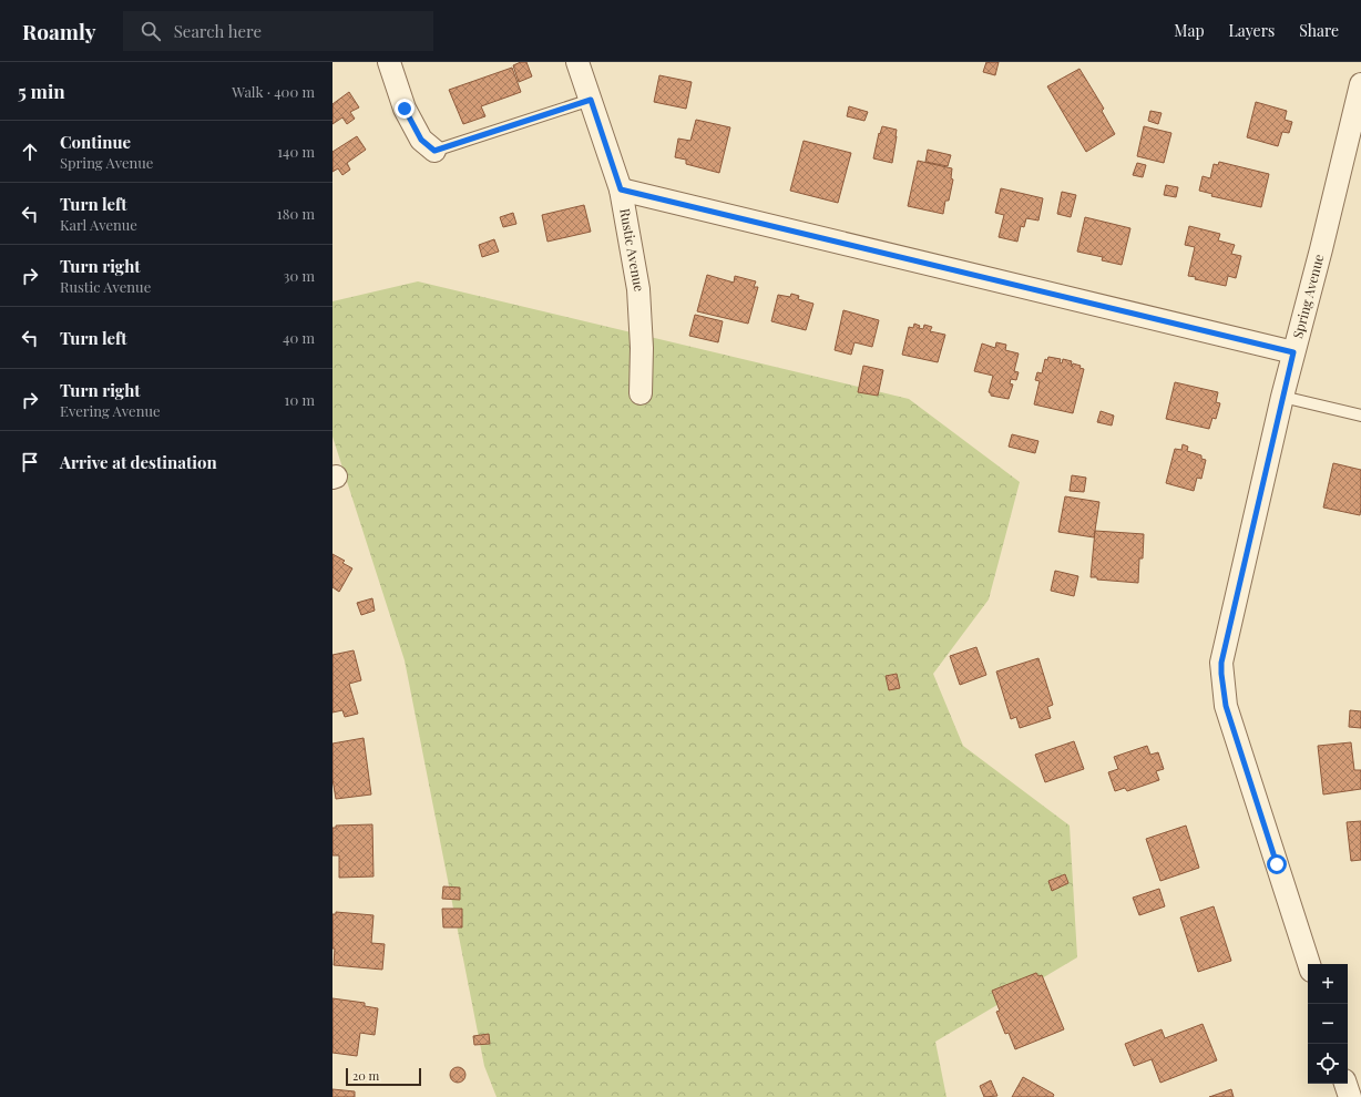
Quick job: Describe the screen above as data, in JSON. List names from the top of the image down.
{
  "streets": {
    "street": ["Rustic Avenue", "Spring Avenue"]
  },
  "scale_bar": "20 m",
  "page": {
    "header": "Roamly",
    "search": "Search here",
    "nav": ["Map", "Layers", "Share"],
    "heading": ["5 min", "Walk · 400 m"],
    "list": [
      ["Continue", "Spring Avenue", "140 m"],
      ["Turn left", "Karl Avenue", "180 m"],
      ["Turn right", "Rustic Avenue", "30 m"],
      ["Turn left", "40 m"],
      ["Turn right", "Evering Avenue", "10 m"],
      "Arrive at destination"
    ],
    "map_buttons": ["+", "−"],
    "scale": "20 m"
  }
}
